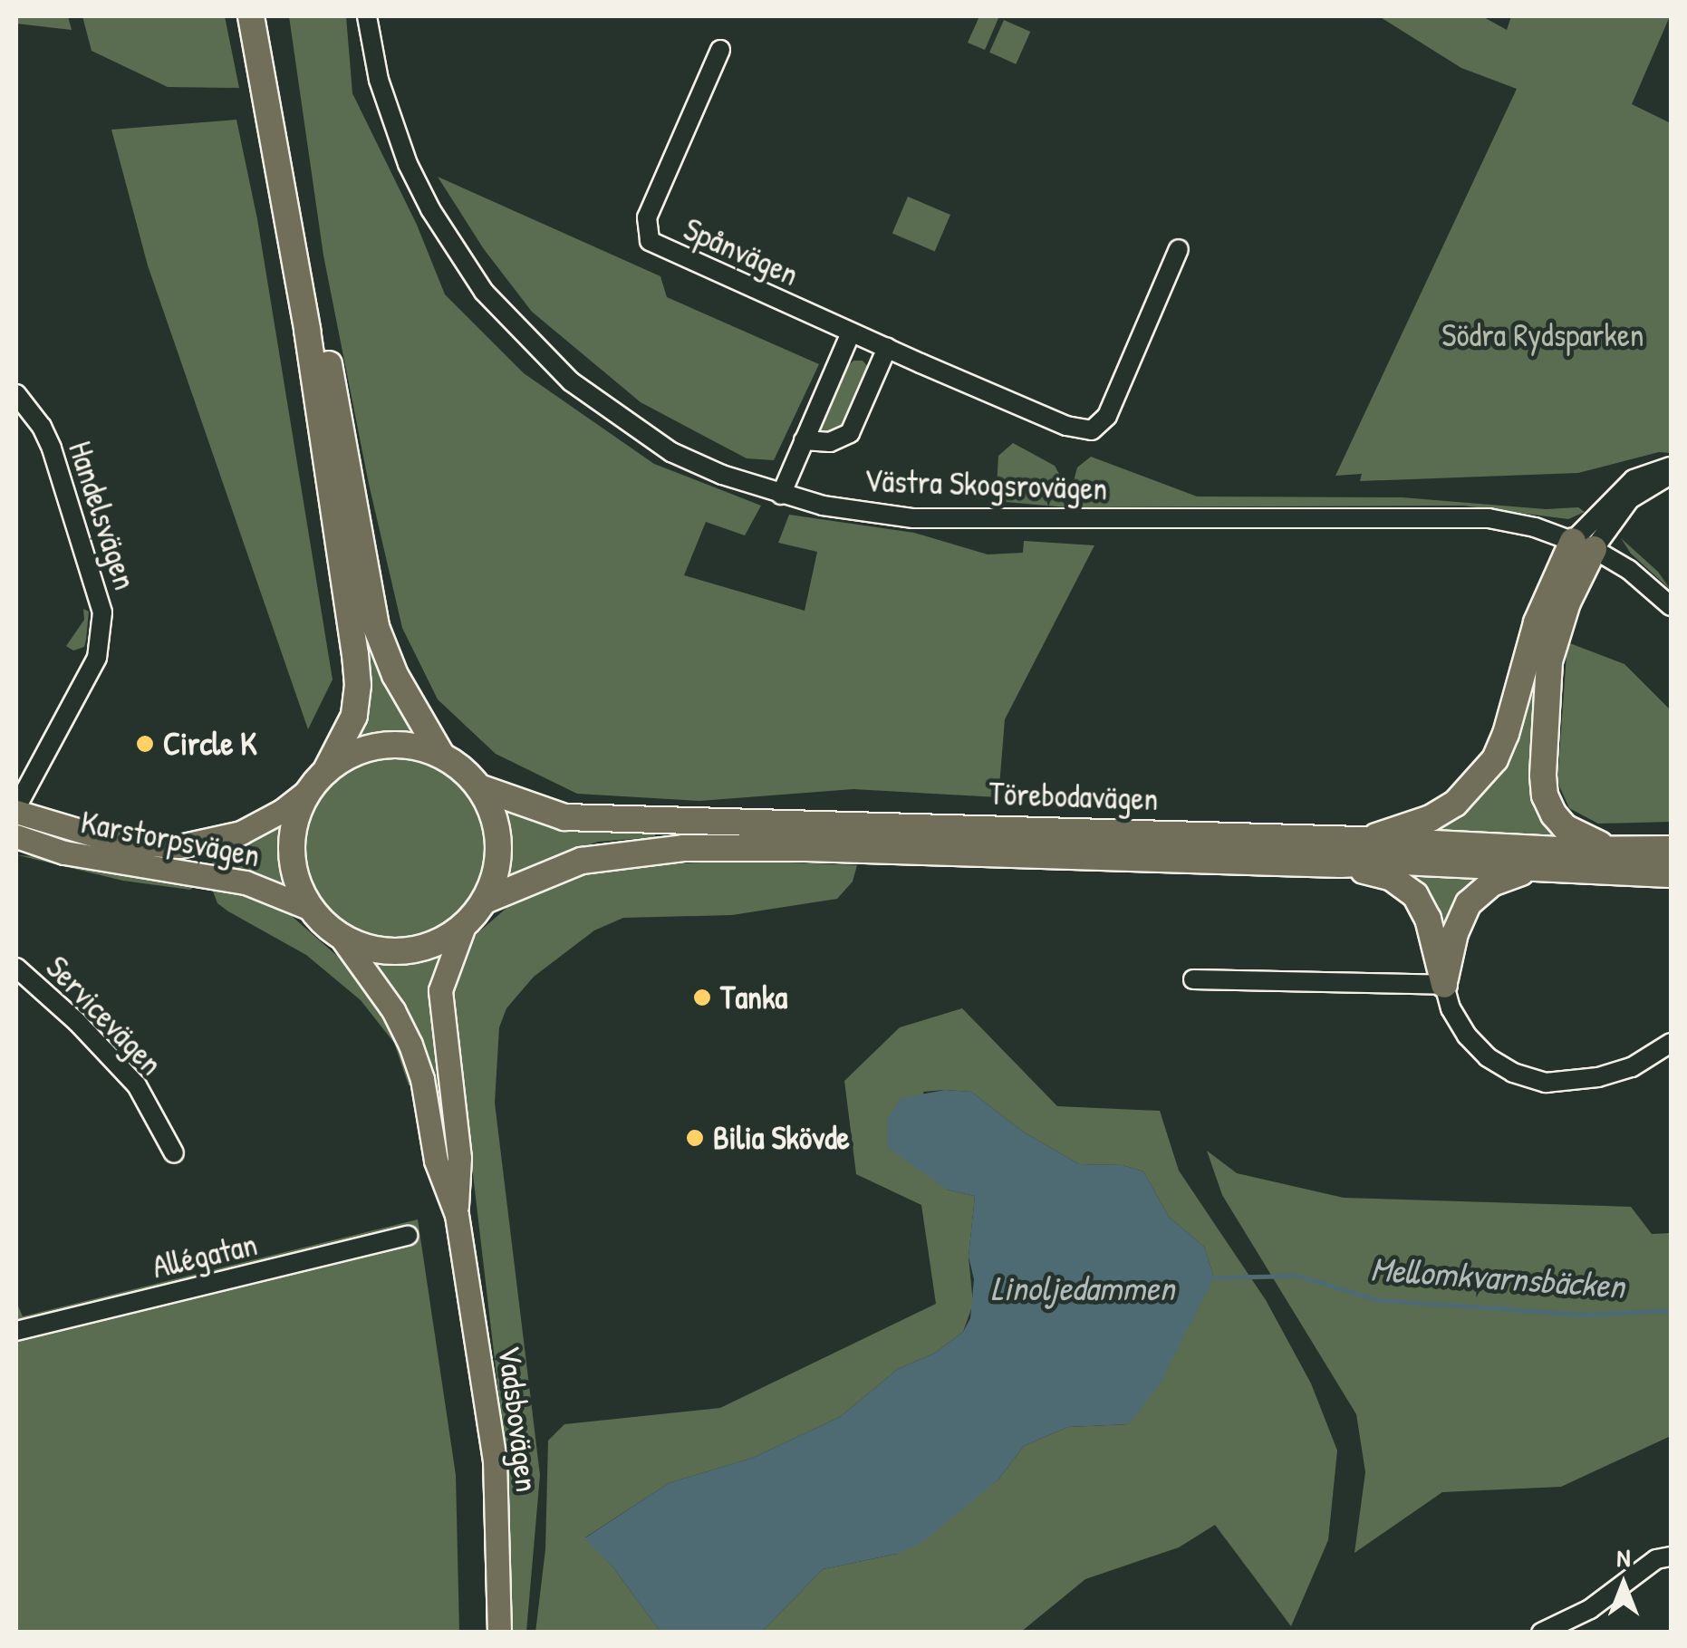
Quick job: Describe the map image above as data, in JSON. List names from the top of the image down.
{
  "streets": {
    "highway": ["Törebodavägen"],
    "main road": ["Karstorpsvägen", "Vadsbovägen"],
    "street": [
      "Spånvägen",
      "Västra Skogsrovägen",
      "Handelsvägen",
      "Servicevägen",
      "Allégatan"
    ]
  },
  "crossings": [
    ["Handelsvägen", "Karstorpsvägen"],
    ["Törebodavägen", "Karstorpsvägen"],
    ["Törebodavägen", "Vadsbovägen"],
    ["Karstorpsvägen", "Vadsbovägen"]
  ],
  "water": ["Mellomkvarnsbäcken", "Linoljedammen"],
  "parks": ["Södra Rydsparken"],
  "places": ["Circle K", "Tanka", "Bilia Skövde"],
  "north": "top"
}
